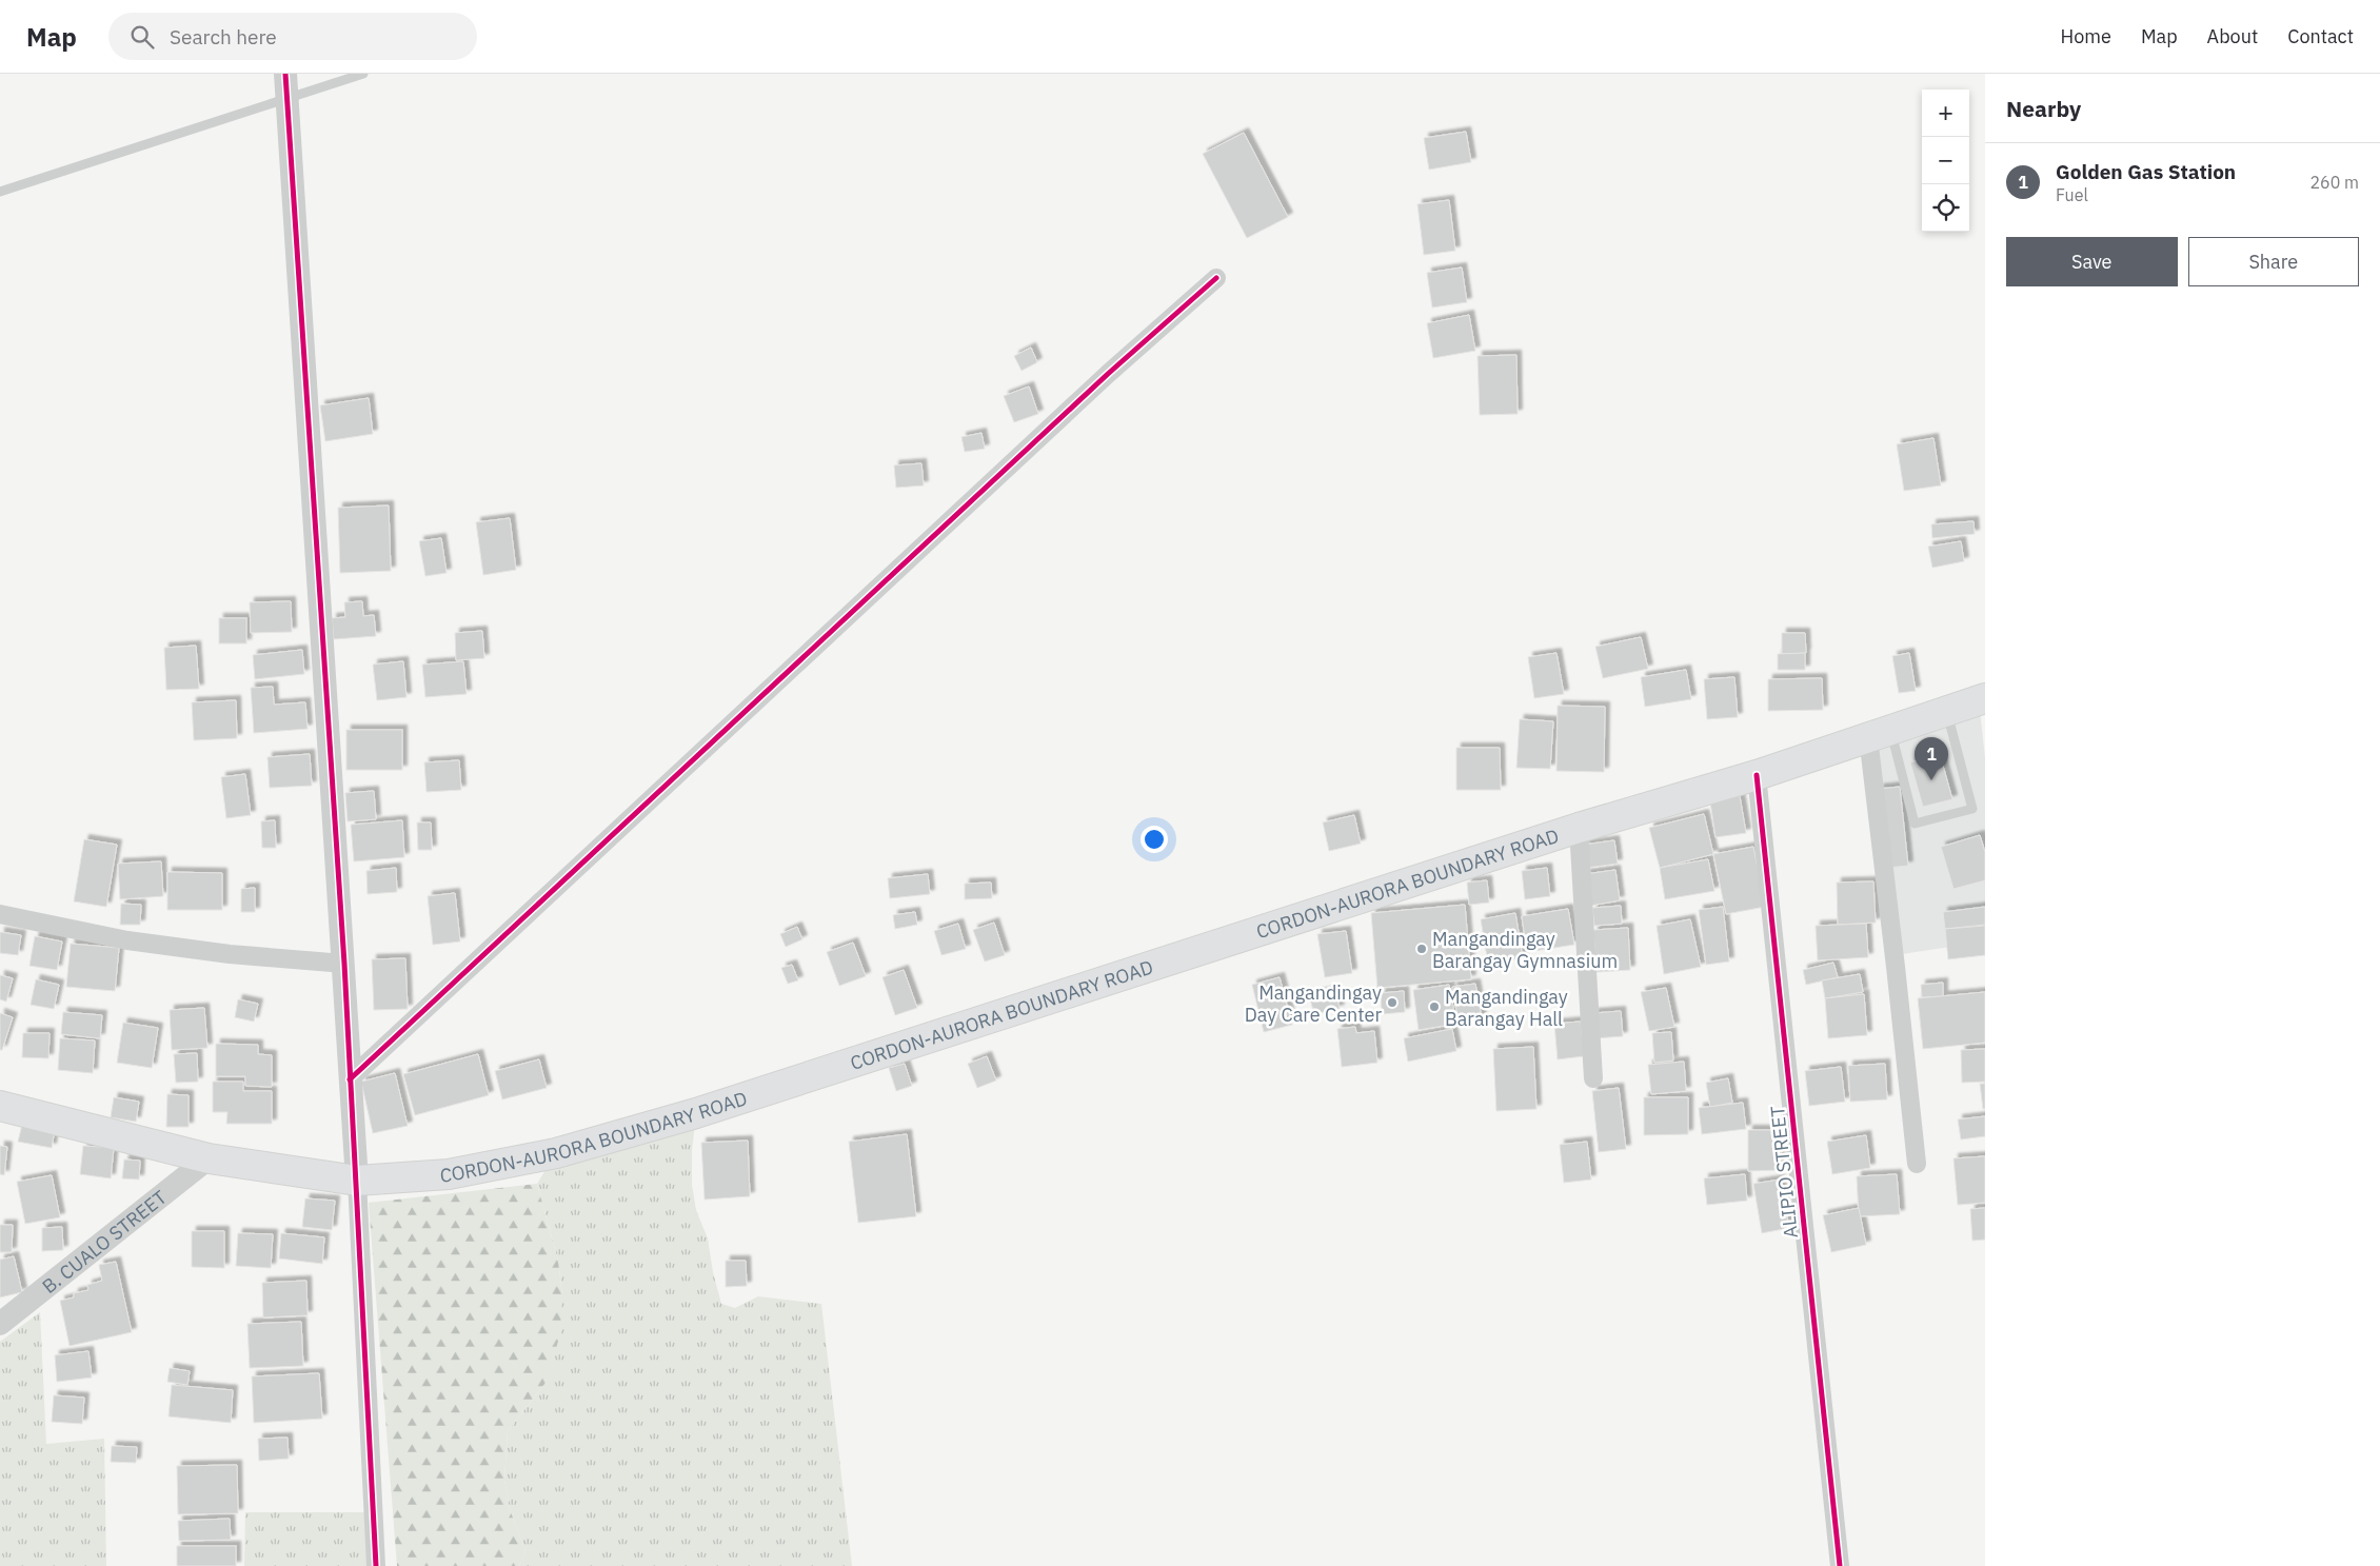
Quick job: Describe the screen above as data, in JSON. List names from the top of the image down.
{
  "streets": {
    "main road": ["CORDON-AURORA BOUNDARY ROAD"],
    "street": ["ALIPIO STREET", "B. CUALO STREET"]
  },
  "crossings": [
    ["CORDON-AURORA BOUNDARY ROAD", "ALIPIO STREET"],
    ["CORDON-AURORA BOUNDARY ROAD", "B. CUALO STREET"]
  ],
  "places": ["Mangandingay Barangay Gymnasium", "Mangandingay Day Care Center", "Mangandingay Barangay Hall"],
  "page": {
    "header": "Map",
    "search": "Search here",
    "nav": [
      "Home",
      "Map",
      "About",
      "Contact"
    ],
    "heading": "Nearby",
    "map_buttons": ["+", "−"],
    "list": [
      {
        "mark": "1",
        "name": "Golden Gas Station",
        "note": "Fuel",
        "value": "260 m"
      }
    ],
    "buttons": ["Save", "Share"],
    "pins": "1"
  }
}
